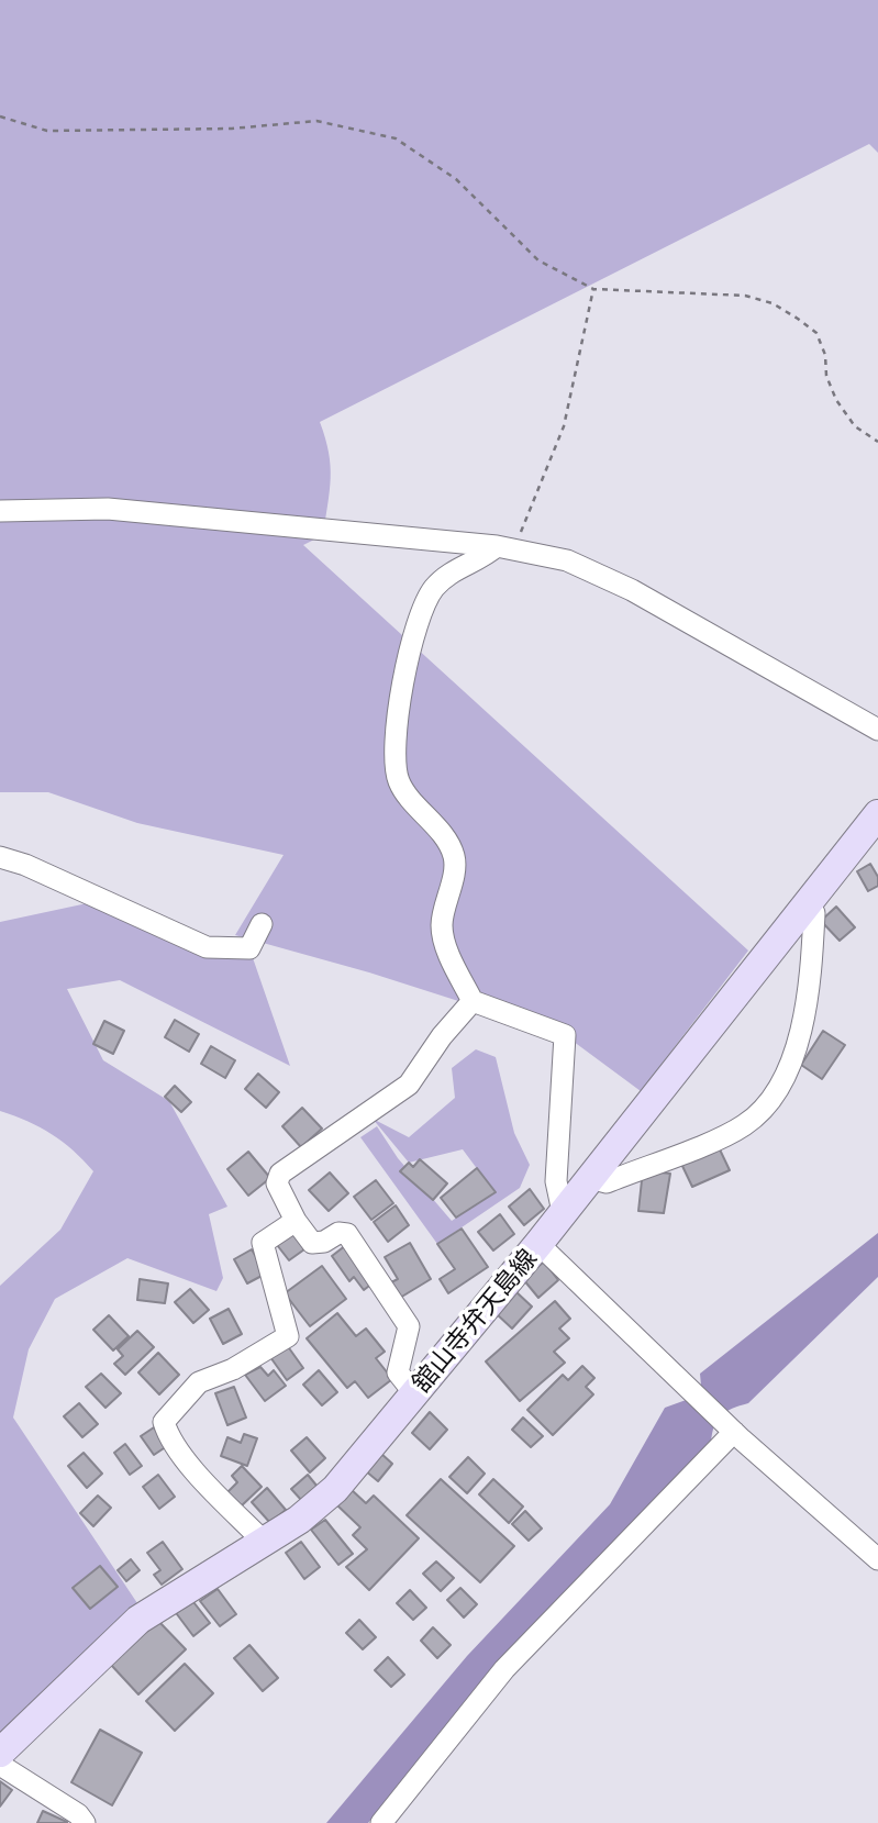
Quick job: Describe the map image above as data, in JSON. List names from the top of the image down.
{
  "streets": {
    "main road": ["舘山寺弁天島線"]
  }
}
